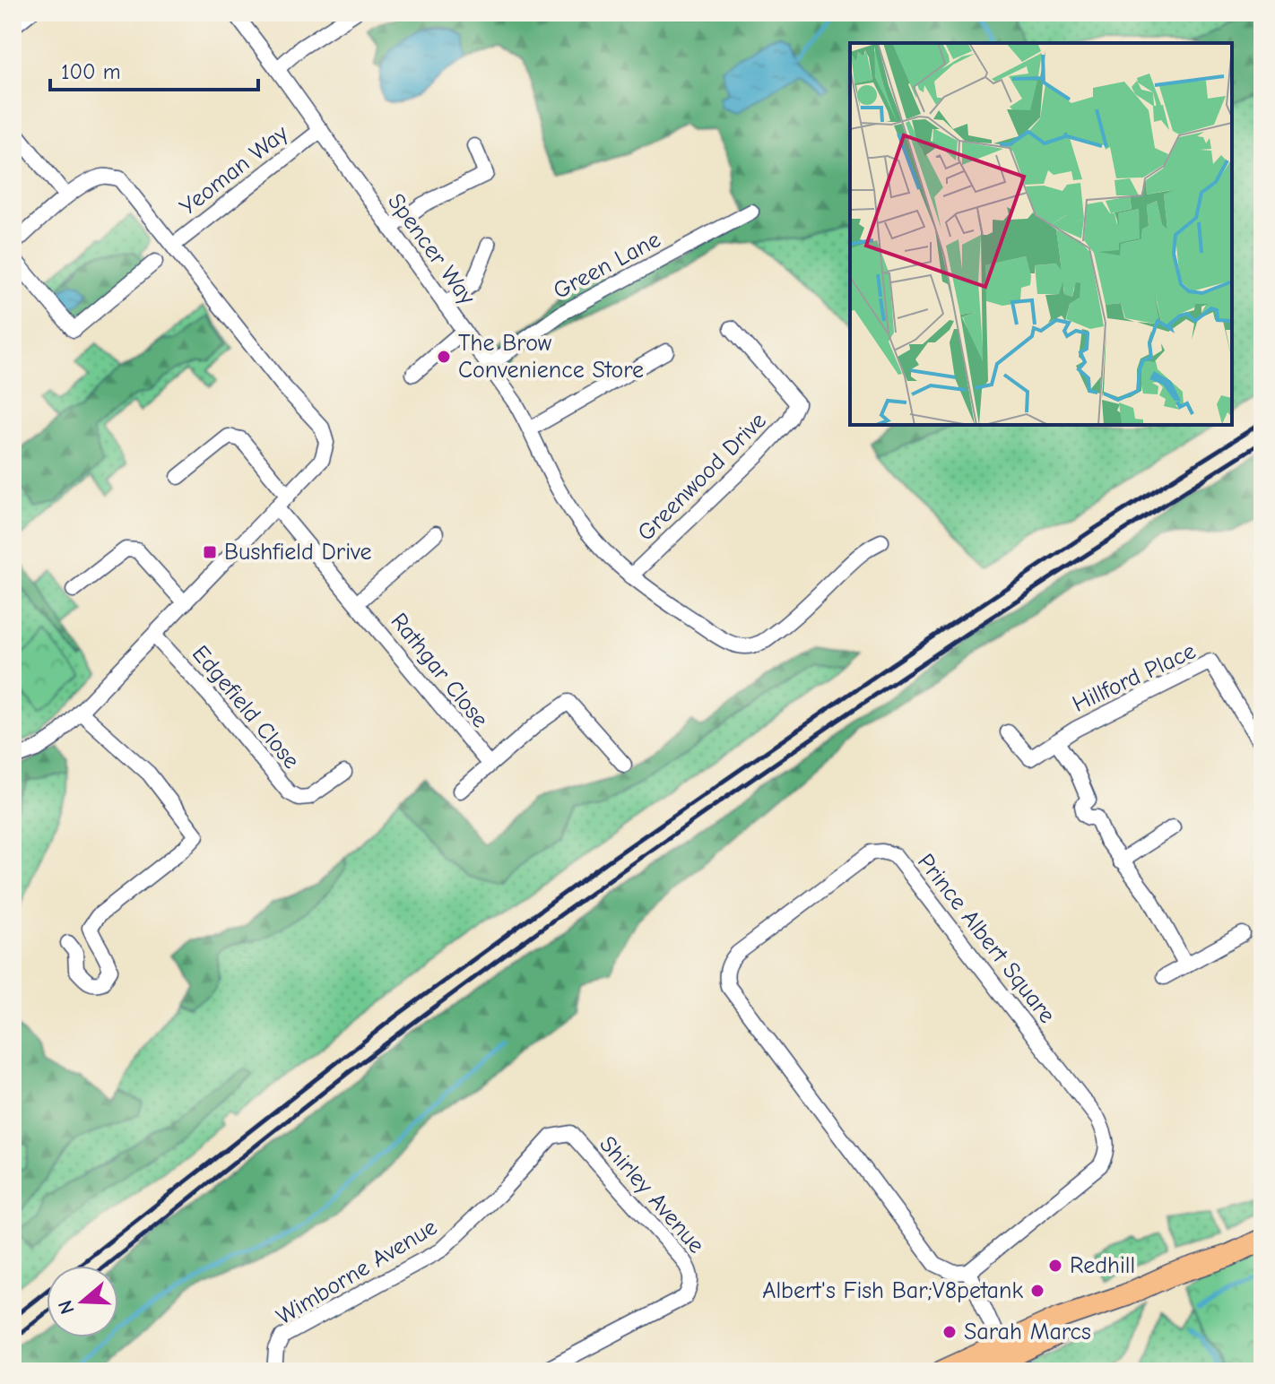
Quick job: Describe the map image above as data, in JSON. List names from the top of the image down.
{
  "streets": {
    "street": [
      "Yeoman Way",
      "Spencer Way",
      "Green Lane",
      "Greenwood Drive",
      "Rathgar Close",
      "Hillford Place",
      "Edgefield Close",
      "Prince Albert Square",
      "Shirley Avenue",
      "Wimborne Avenue"
    ]
  },
  "crossings": [
    ["Yeoman Way", "Spencer Way"],
    ["Spencer Way", "Green Lane"],
    ["Spencer Way", "Greenwood Drive"],
    ["Shirley Avenue", "Wimborne Avenue"]
  ],
  "places": {
    "other": [
      "The Brow Convenience Store",
      "Redhill",
      "Albert's Fish Bar;V8petank",
      "Sarah Marcs"
    ],
    "transit": ["Bushfield Drive"]
  },
  "scale_bar": "100 m",
  "north": "left"
}
